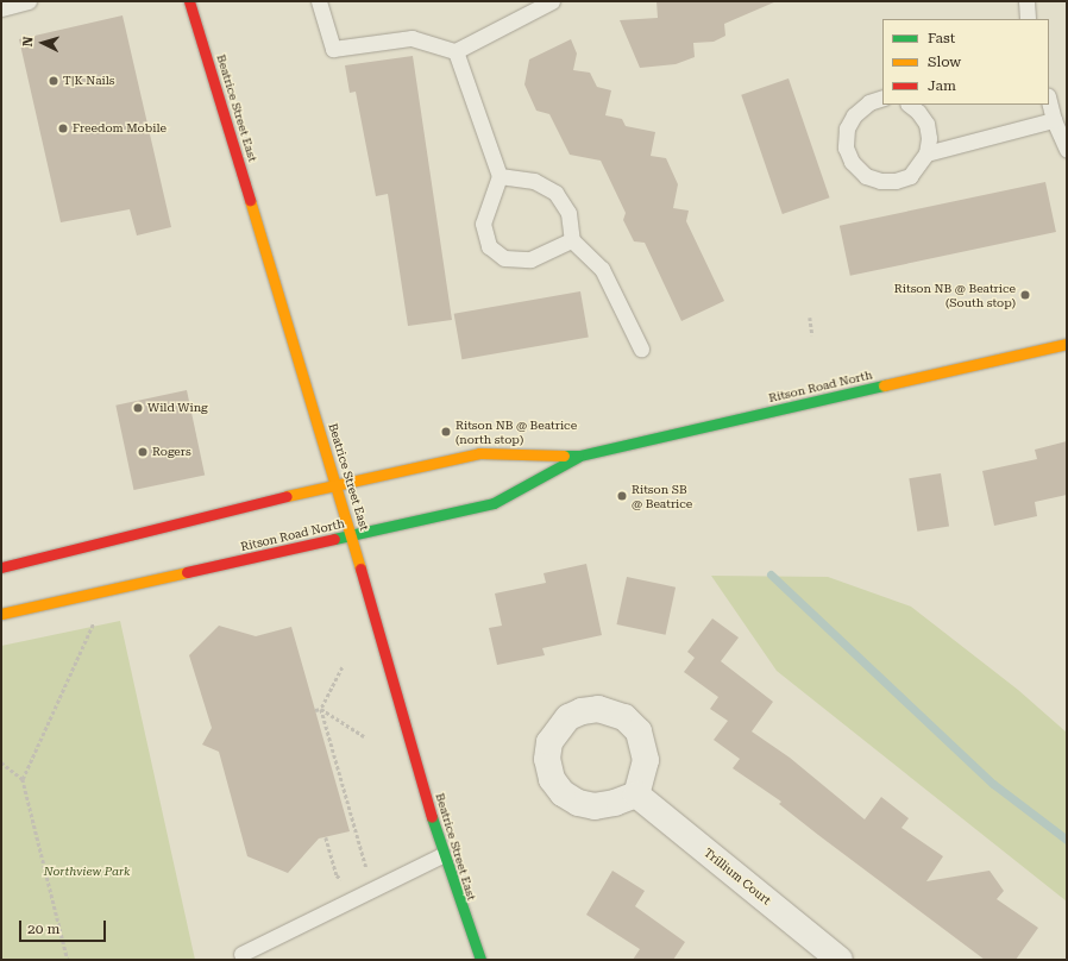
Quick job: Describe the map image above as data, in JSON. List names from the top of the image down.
{
  "streets": {
    "main road": ["Beatrice Street East", "Ritson Road North"],
    "street": ["Trillium Court"]
  },
  "crossings": [
    ["Beatrice Street East", "Ritson Road North"]
  ],
  "parks": ["Northview Park"],
  "places": [
    "T|K Nails",
    "Freedom Mobile",
    "Ritson NB @ Beatrice (South stop)",
    "Wild Wing",
    "Ritson NB @ Beatrice (north stop)",
    "Rogers",
    "Ritson SB @ Beatrice"
  ],
  "legend": ["Fast", "Slow", "Jam"],
  "scale_bar": "20 m",
  "north": "left"
}
